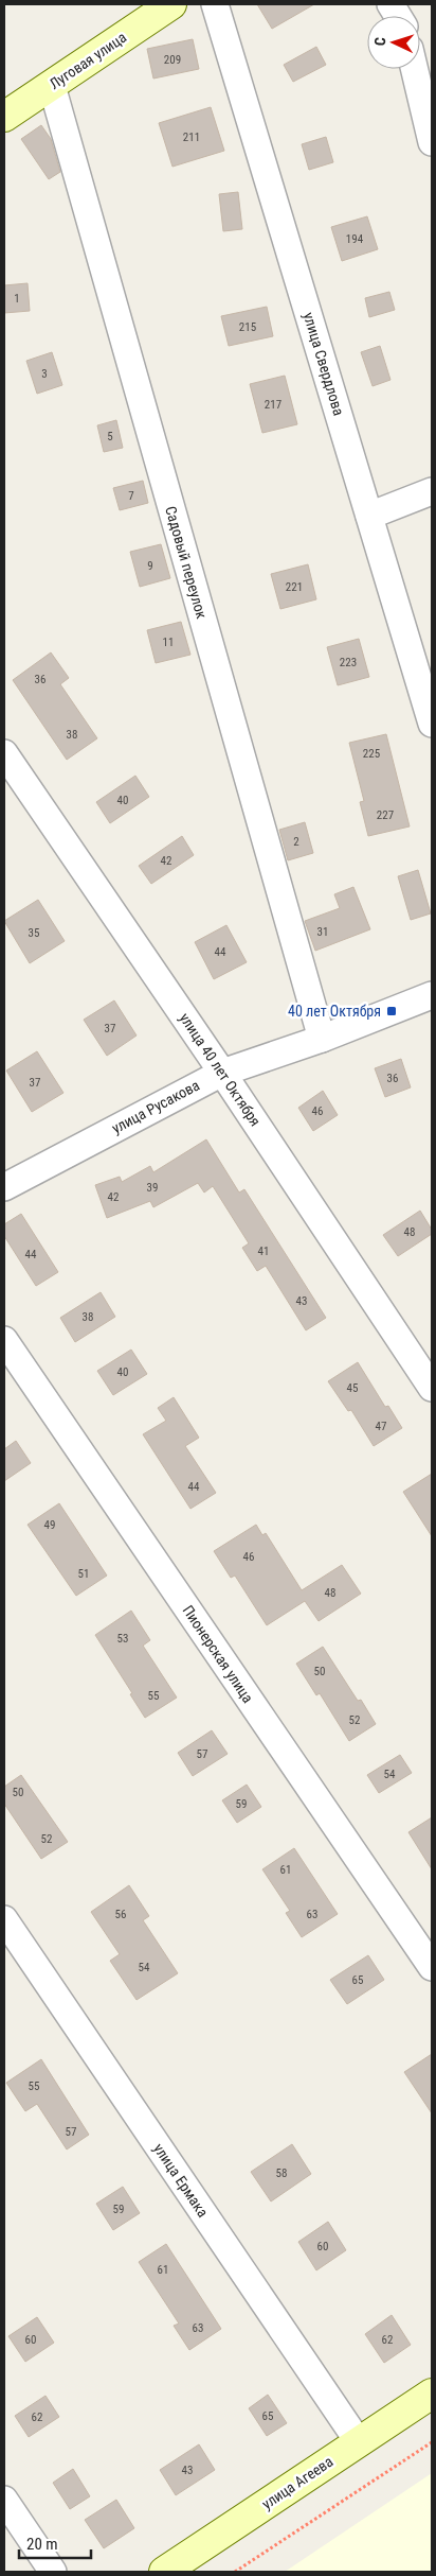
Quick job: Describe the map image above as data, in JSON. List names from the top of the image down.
{
  "streets": {
    "street": [
      "Луговая улица",
      "улица Свердлова",
      "Садовый переулок",
      "улица 40 лет Октября",
      "улица Русакова",
      "Пионерская улица",
      "улица Ермака",
      "улица Агеева"
    ]
  },
  "crossings": [
    ["Луговая улица", "Садовый переулок"],
    ["Садовый переулок", "улица Русакова"],
    ["улица 40 лет Октября", "улица Русакова"],
    ["улица Ермака", "улица Агеева"]
  ],
  "places": {
    "transit": ["40 лет Октября"]
  },
  "house_numbers": [
    "209",
    "211",
    "194",
    "1",
    "215",
    "3",
    "217",
    "5",
    "7",
    "9",
    "221",
    "11",
    "223",
    "36",
    "38",
    "225",
    "40",
    "227",
    "2",
    "42",
    "31",
    "35",
    "44",
    "37",
    "36",
    "37",
    "46",
    "39",
    "42",
    "48",
    "41",
    "44",
    "43",
    "38",
    "40",
    "45",
    "47",
    "44",
    "49",
    "46",
    "51",
    "48",
    "53",
    "50",
    "55",
    "52",
    "57",
    "54",
    "50",
    "59",
    "52",
    "61",
    "56",
    "63",
    "54",
    "65",
    "55",
    "57",
    "58",
    "59",
    "60",
    "61",
    "63",
    "60",
    "62",
    "65",
    "62",
    "43"
  ],
  "scale_bar": "20 m",
  "north": "left"
}
